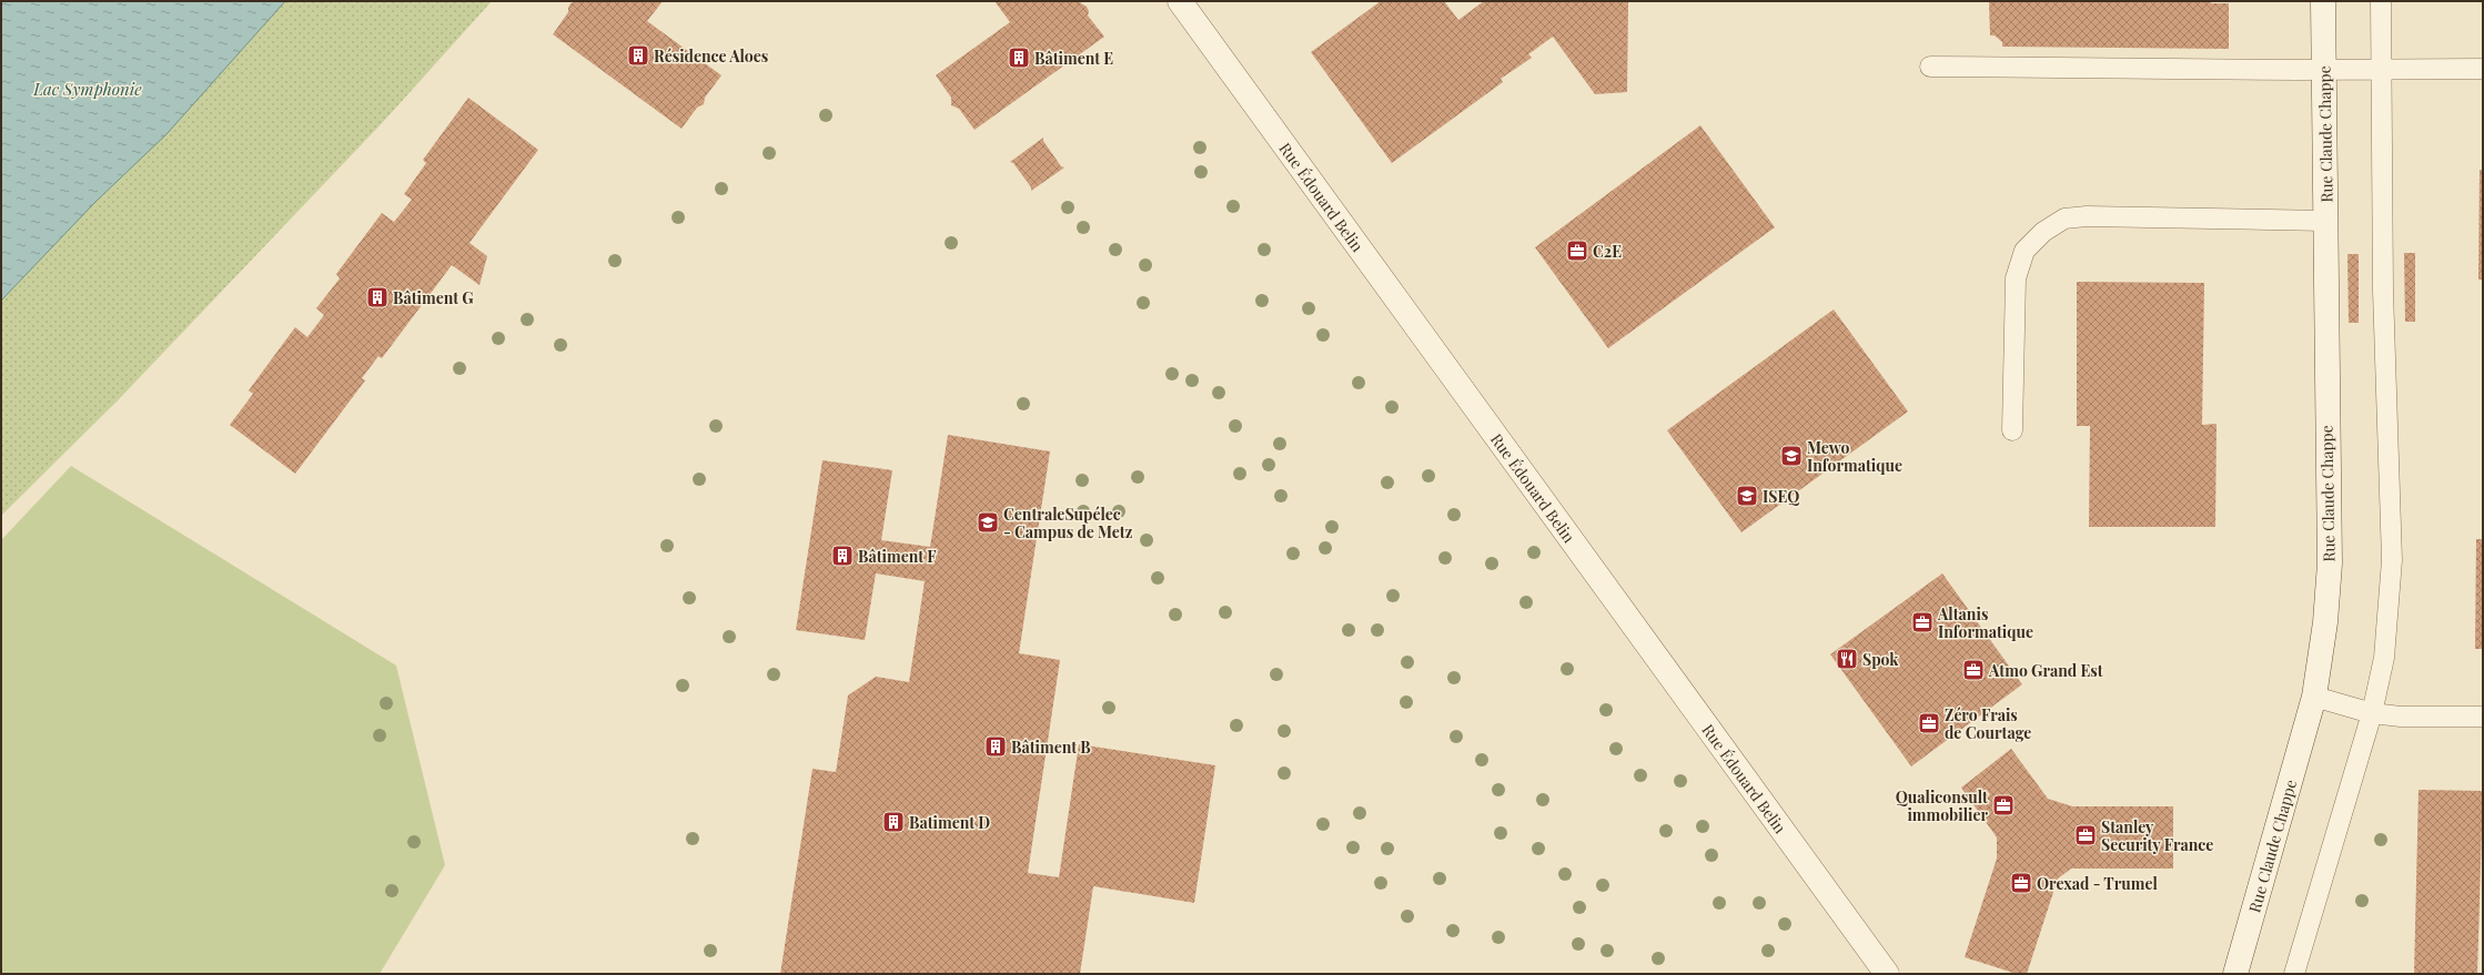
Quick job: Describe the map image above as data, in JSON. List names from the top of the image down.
{
  "streets": {
    "street": ["Rue Claude Chappe", "Rue Édouard Belin"]
  },
  "water": ["Lac Symphonie"],
  "places": {
    "building": [
      "Résidence Aloes",
      "Bâtiment E",
      "Bâtiment G",
      "Bâtiment F",
      "Bâtiment B",
      "Batiment D"
    ],
    "office": [
      "C2E",
      "Altanis Informatique",
      "Atmo Grand Est",
      "Zéro Frais de Courtage",
      "Qualiconsult immobilier",
      "Stanley Security France",
      "Orexad - Trumel"
    ],
    "school or university": ["Mewo Informatique", "ISEQ", "CentraleSupélec - Campus de Metz"],
    "restaurant": ["Spok"]
  }
}
